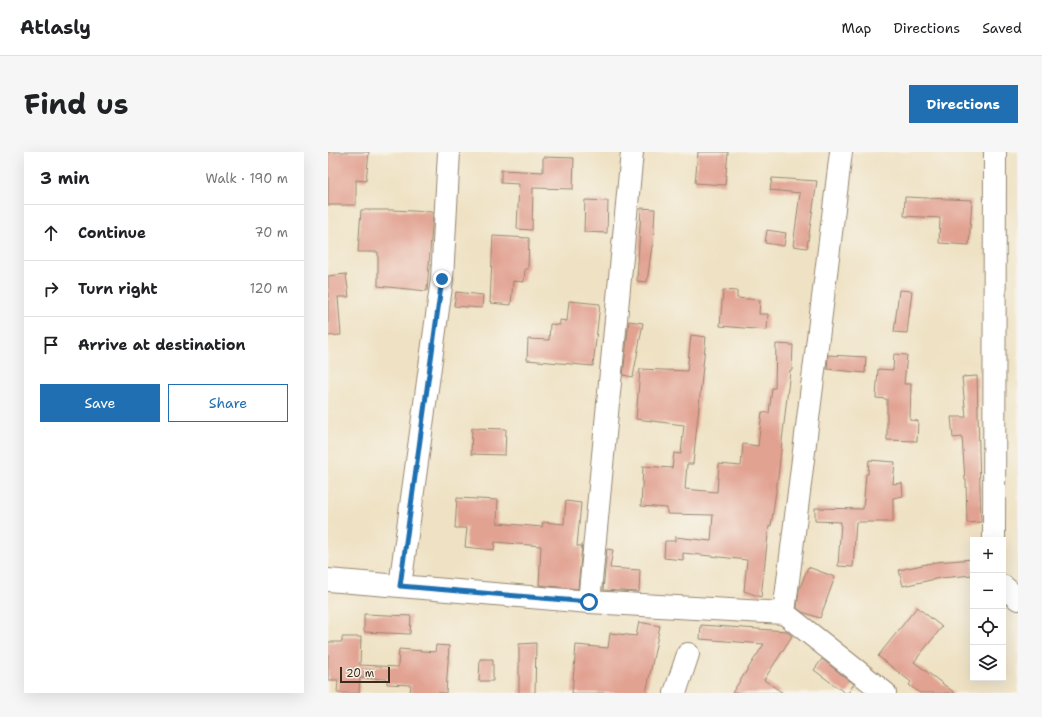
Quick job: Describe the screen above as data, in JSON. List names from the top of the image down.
{
  "scale_bar": "20 m",
  "page": {
    "header": "Atlasly",
    "nav": ["Map", "Directions", "Saved"],
    "title": "Find us",
    "buttons": [
      "Directions",
      ["Save", "Share"]
    ],
    "heading": ["3 min", "Walk · 190 m"],
    "list": [
      ["Continue", "70 m"],
      ["Turn right", "120 m"],
      "Arrive at destination"
    ],
    "map_buttons": ["+", "−"],
    "scale": "20 m"
  }
}
